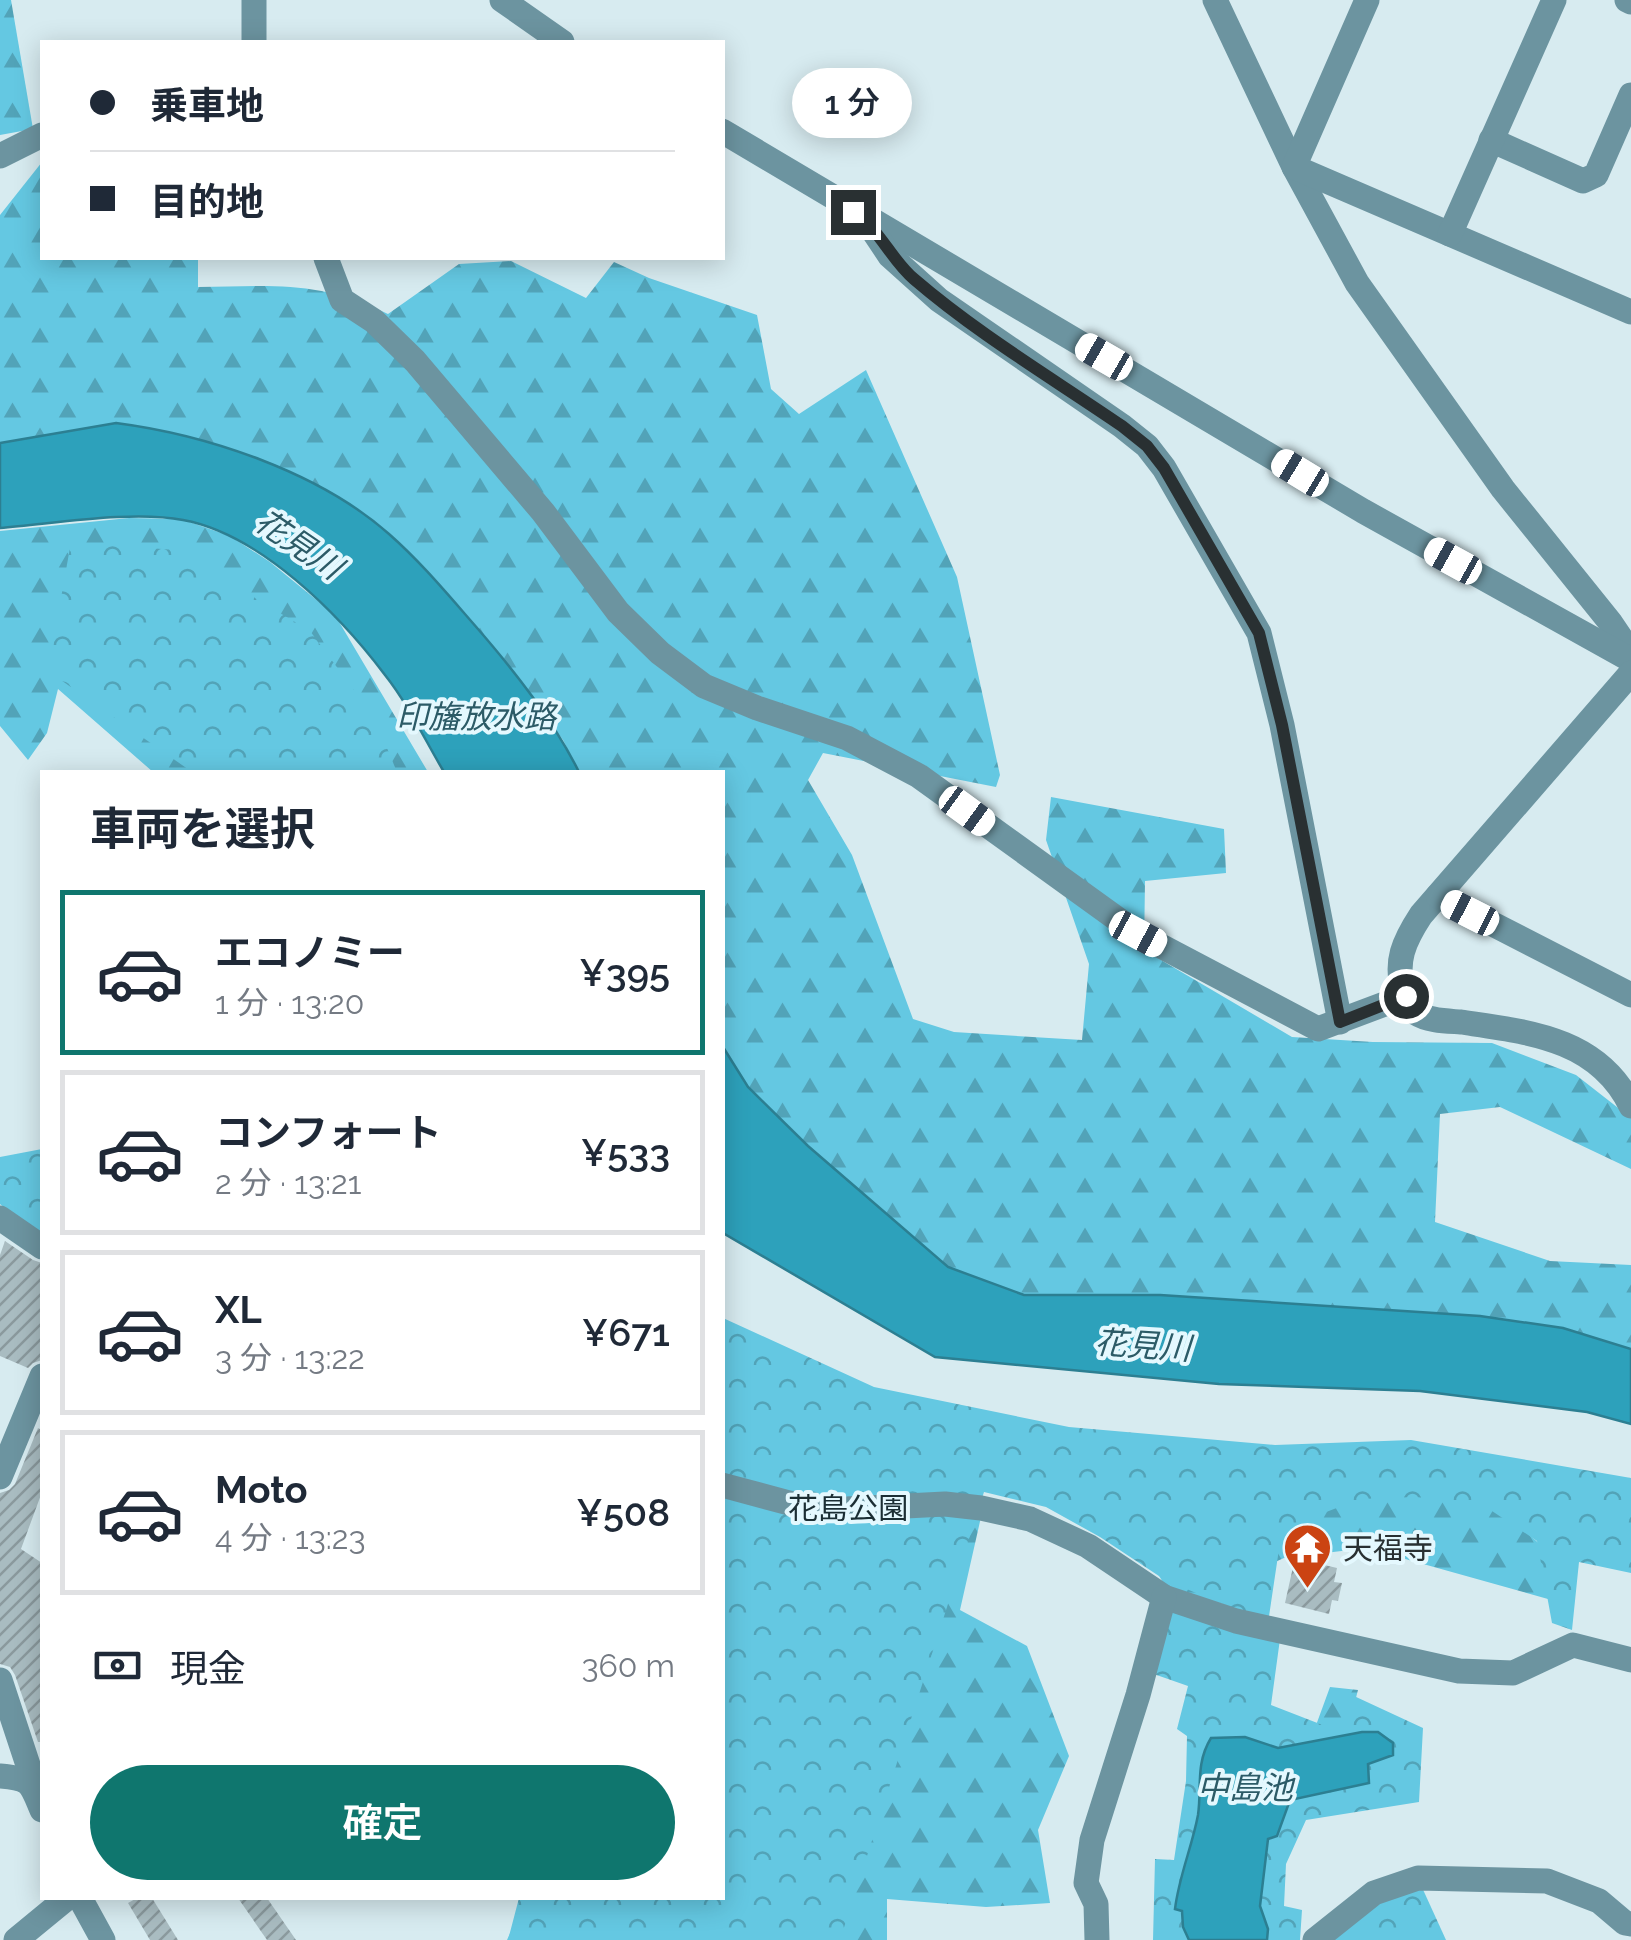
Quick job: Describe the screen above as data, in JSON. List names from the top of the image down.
{
  "water": ["花見川", "印旛放水路", "中島池"],
  "parks": ["花島公園"],
  "places": {
    "temple": ["天福寺"]
  },
  "page": {
    "banner": ["乗車地", "目的地"],
    "bubble": "1 分",
    "heading": "車両を選択",
    "list": [
      {
        "name": "エコノミー",
        "note": "1 分 · 13:20",
        "value": "¥395"
      },
      {
        "name": "コンフォート",
        "note": "2 分 · 13:21",
        "value": "¥533"
      },
      {
        "name": "XL",
        "note": "3 分 · 13:22",
        "value": "¥671"
      },
      {
        "name": "Moto",
        "note": "4 分 · 13:23",
        "value": "¥508"
      }
    ],
    "pay": ["現金", "360 m"],
    "buttons": "確定"
  }
}
